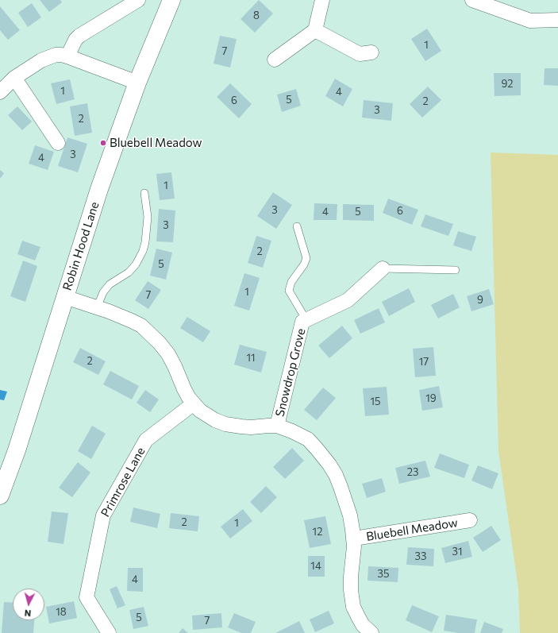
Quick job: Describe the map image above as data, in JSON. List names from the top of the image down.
{
  "streets": {
    "main road": ["Robin Hood Lane"],
    "street": ["Snowdrop Grove", "Primrose Lane", "Bluebell Meadow"]
  },
  "crossings": [
    ["Robin Hood Lane", "Bluebell Meadow"],
    ["Snowdrop Grove", "Bluebell Meadow"],
    ["Primrose Lane", "Bluebell Meadow"]
  ],
  "places": ["Bluebell Meadow"],
  "house_numbers": [
    "8",
    "1",
    "7",
    "92",
    "1",
    "4",
    "5",
    "6",
    "2",
    "3",
    "2",
    "3",
    "4",
    "1",
    "3",
    "6",
    "4",
    "5",
    "3",
    "2",
    "5",
    "1",
    "7",
    "9",
    "11",
    "2",
    "17",
    "19",
    "15",
    "23",
    "2",
    "1",
    "12",
    "31",
    "33",
    "14",
    "35",
    "4",
    "18",
    "5",
    "7"
  ],
  "north": "bottom"
}
